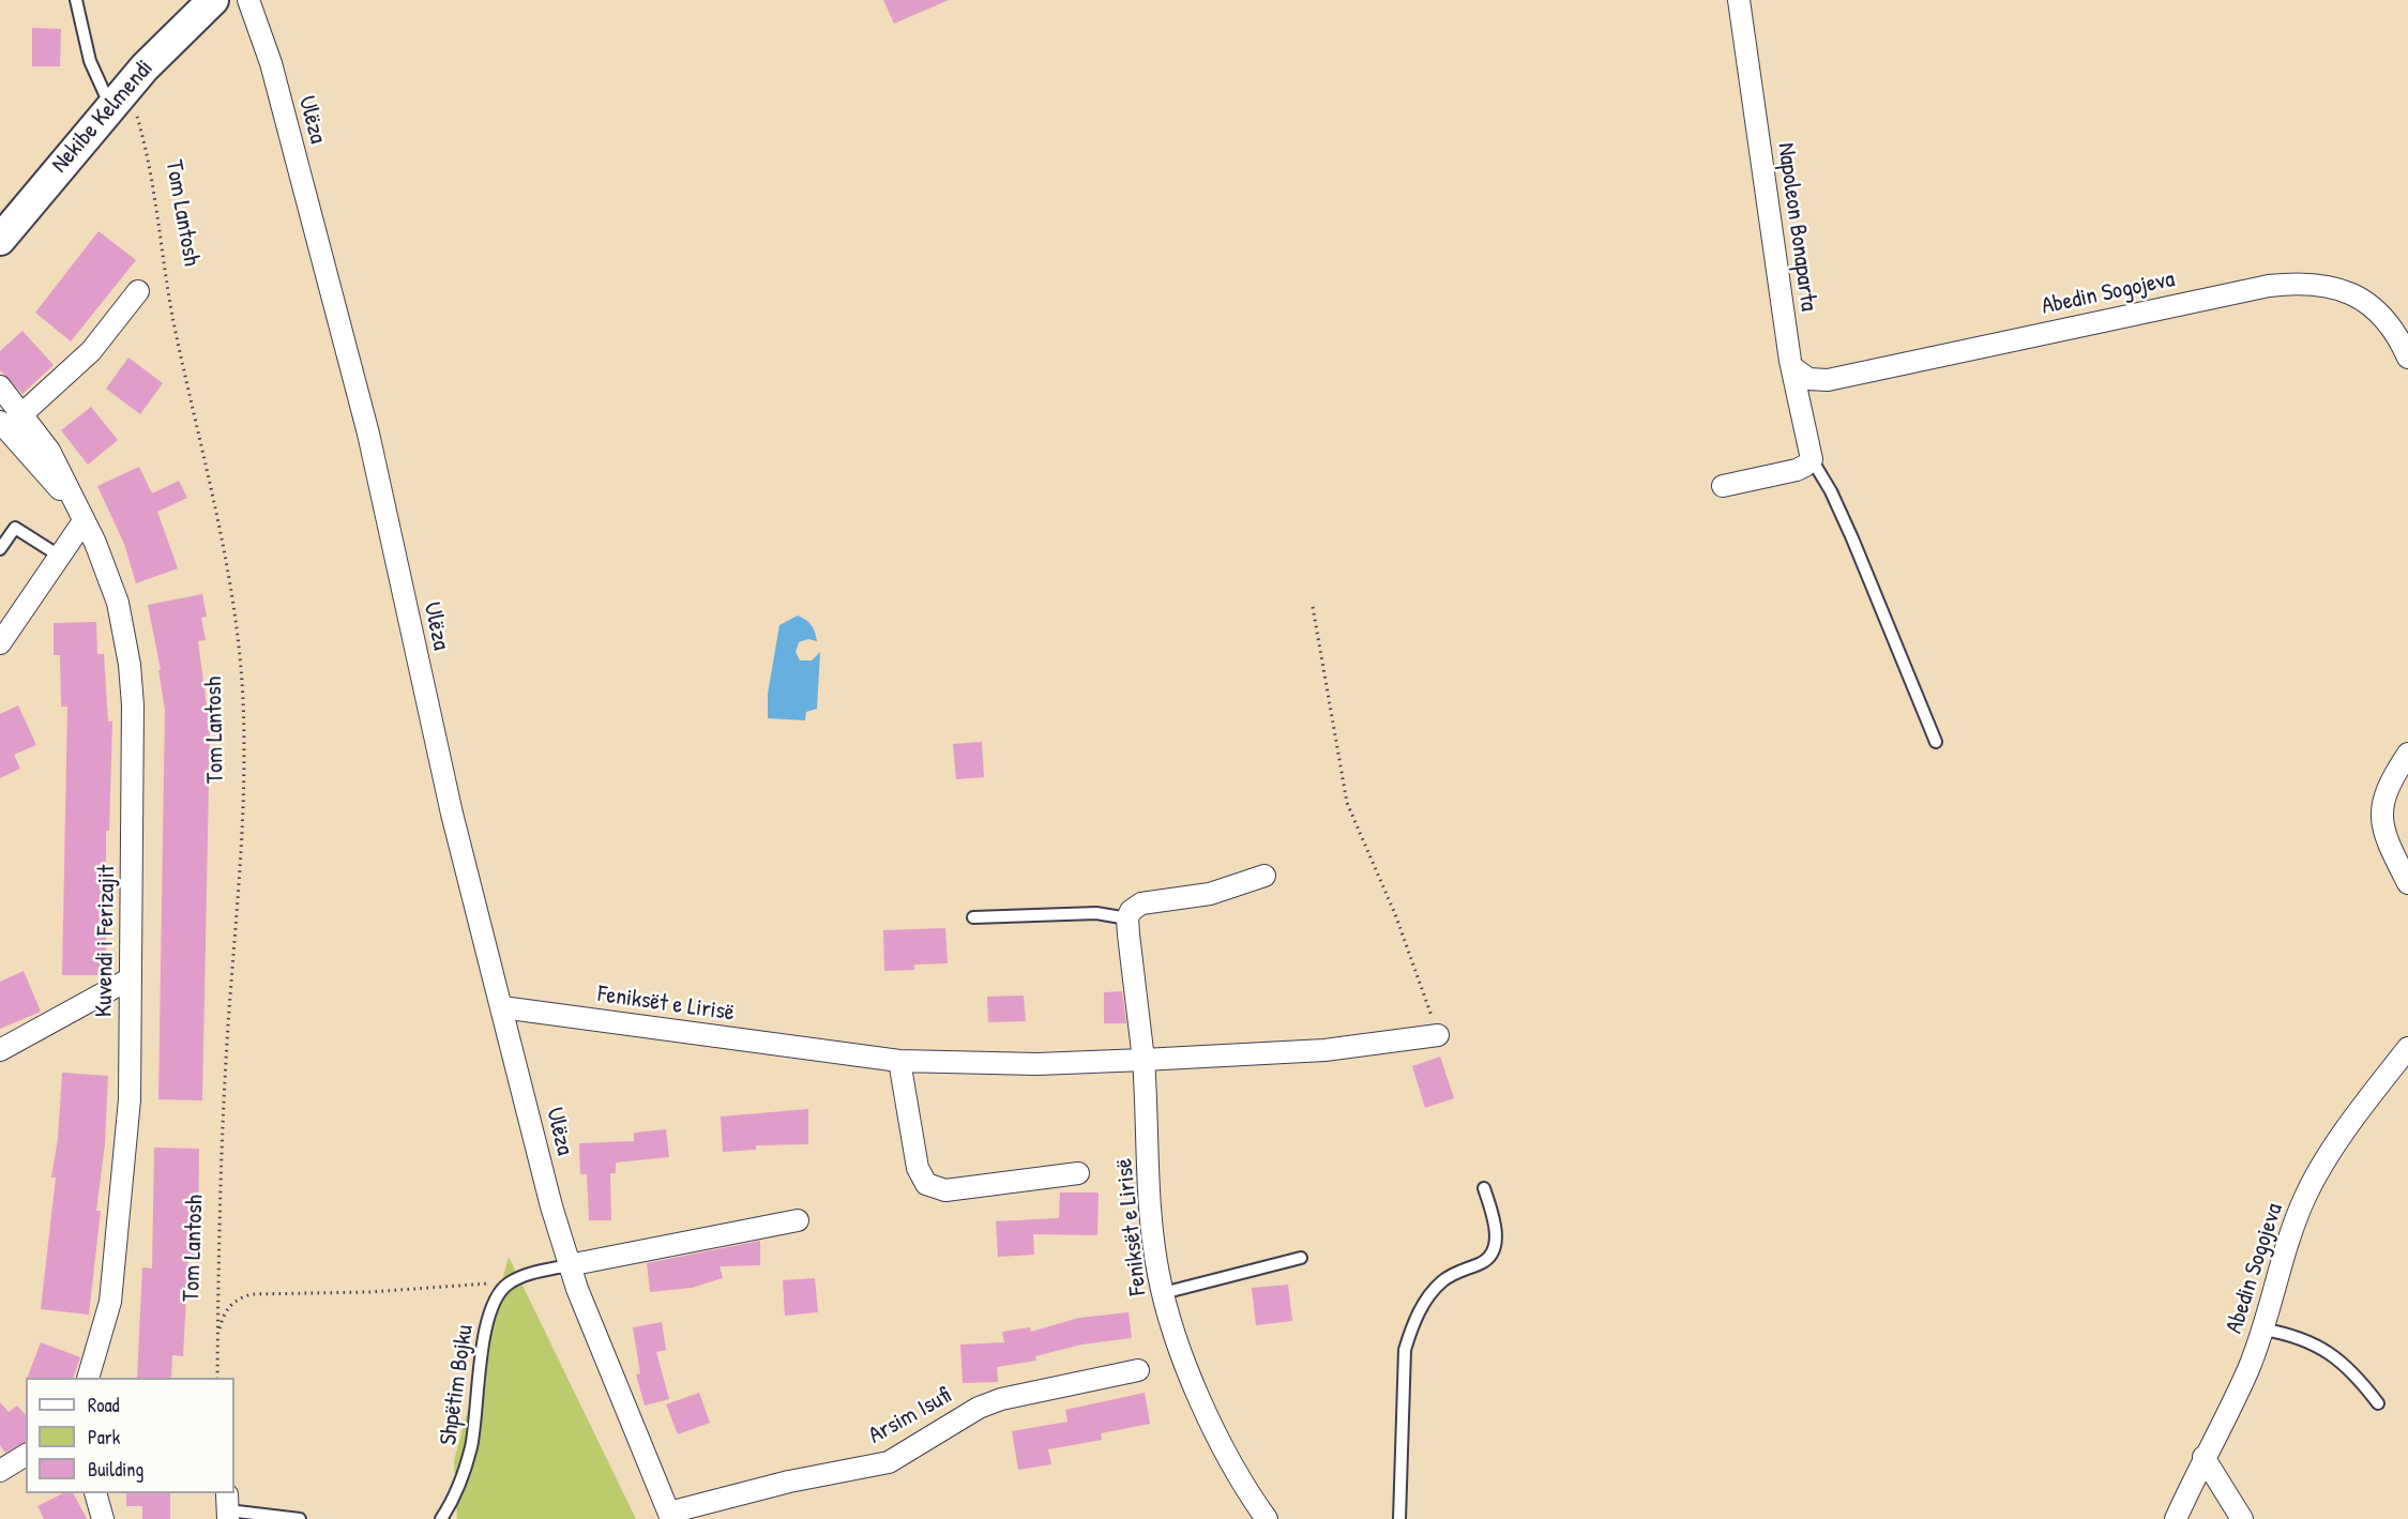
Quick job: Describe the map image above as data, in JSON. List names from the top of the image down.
{
  "streets": {
    "street": [
      "Nekibe Kelmendi",
      "Ulëza",
      "Napoleon Bonaparta",
      "Abedin Sogojeva",
      "Kuvendi i Ferizajit",
      "Feniksët e Lirisë",
      "Arsim Isufi"
    ],
    "lane": ["Shpëtim Bojku"],
    "path": ["Tom Lantosh"]
  },
  "crossings": [
    ["Nekibe Kelmendi", "Tom Lantosh"],
    ["Ulëza", "Feniksët e Lirisë"],
    ["Ulëza", "Shpëtim Bojku"],
    ["Ulëza", "Arsim Isufi"],
    ["Napoleon Bonaparta", "Abedin Sogojeva"]
  ],
  "legend": ["Road", "Park", "Building"]
}
